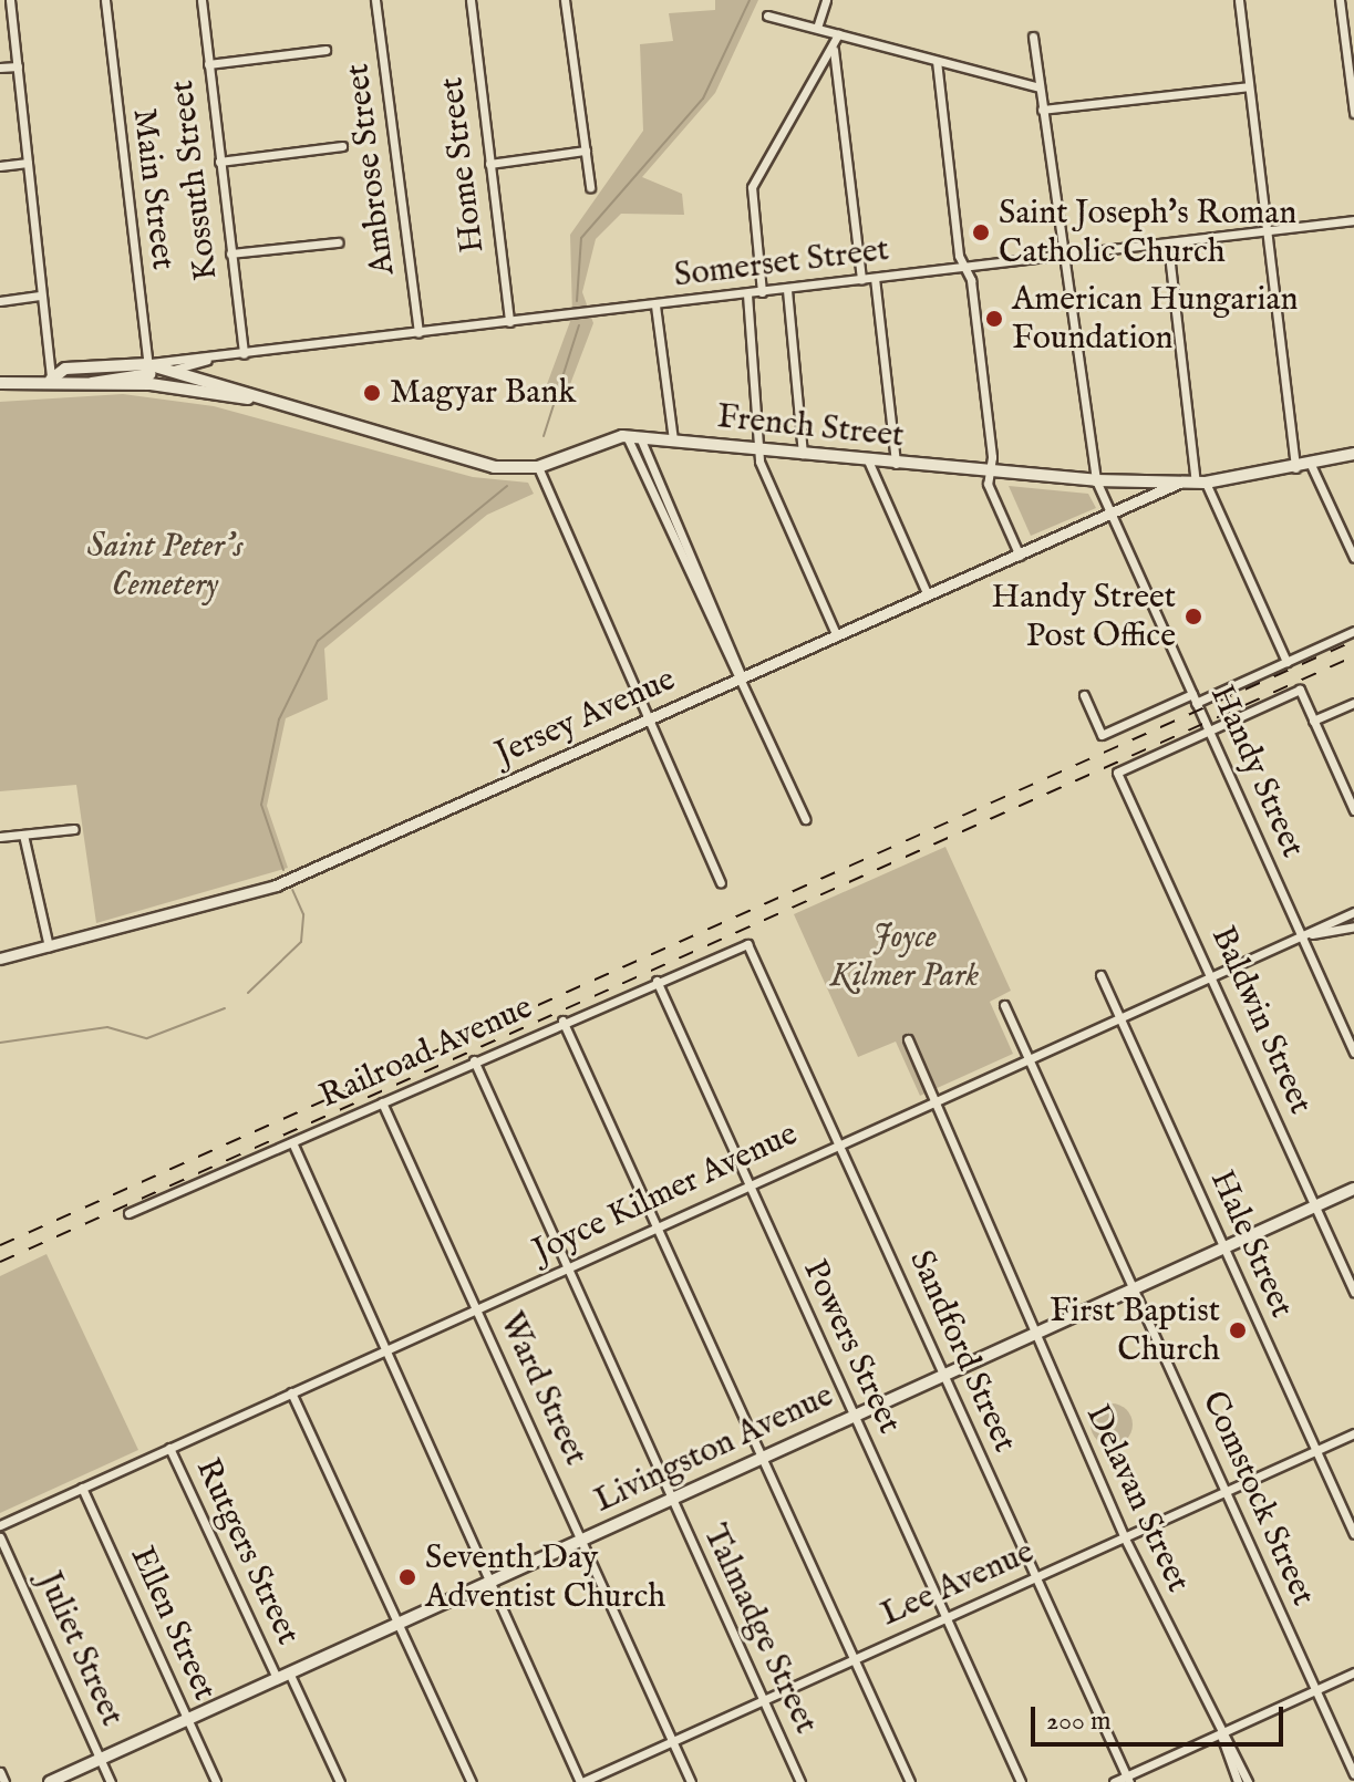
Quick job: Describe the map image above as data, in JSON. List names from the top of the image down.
{
  "streets": {
    "main road": ["Somerset Street", "French Street", "Livingston Avenue"],
    "street": [
      "Home Street",
      "Ambrose Street",
      "Kossuth Street",
      "Main Street",
      "Jersey Avenue",
      "Handy Street",
      "Baldwin Street",
      "Railroad Avenue",
      "Joyce Kilmer Avenue",
      "Hale Street",
      "Powers Street",
      "Sandford Street",
      "Ward Street",
      "Delavan Street",
      "Comstock Street",
      "Rutgers Street",
      "Lee Avenue",
      "Ellen Street",
      "Talmadge Street",
      "Juliet Street"
    ]
  },
  "crossings": [
    ["Home Street", "Somerset Street"],
    ["Ambrose Street", "Somerset Street"],
    ["Kossuth Street", "Somerset Street"],
    ["Main Street", "Somerset Street"],
    ["Main Street", "French Street"],
    ["Somerset Street", "French Street"],
    ["Somerset Street", "Handy Street"],
    ["French Street", "Jersey Avenue"],
    ["French Street", "Handy Street"],
    ["Jersey Avenue", "Handy Street"],
    ["Handy Street", "Baldwin Street"],
    ["Handy Street", "Joyce Kilmer Avenue"],
    ["Baldwin Street", "Joyce Kilmer Avenue"],
    ["Baldwin Street", "Livingston Avenue"],
    ["Railroad Avenue", "Powers Street"],
    ["Railroad Avenue", "Sandford Street"],
    ["Railroad Avenue", "Ward Street"],
    ["Railroad Avenue", "Talmadge Street"],
    ["Joyce Kilmer Avenue", "Hale Street"],
    ["Joyce Kilmer Avenue", "Powers Street"],
    ["Joyce Kilmer Avenue", "Sandford Street"],
    ["Joyce Kilmer Avenue", "Ward Street"],
    ["Joyce Kilmer Avenue", "Delavan Street"],
    ["Joyce Kilmer Avenue", "Comstock Street"],
    ["Joyce Kilmer Avenue", "Rutgers Street"],
    ["Joyce Kilmer Avenue", "Ellen Street"],
    ["Joyce Kilmer Avenue", "Talmadge Street"],
    ["Hale Street", "Livingston Avenue"],
    ["Hale Street", "Lee Avenue"],
    ["Powers Street", "Livingston Avenue"],
    ["Powers Street", "Lee Avenue"],
    ["Sandford Street", "Livingston Avenue"],
    ["Sandford Street", "Lee Avenue"],
    ["Ward Street", "Livingston Avenue"],
    ["Ward Street", "Lee Avenue"],
    ["Livingston Avenue", "Delavan Street"],
    ["Livingston Avenue", "Comstock Street"],
    ["Livingston Avenue", "Rutgers Street"],
    ["Livingston Avenue", "Ellen Street"],
    ["Livingston Avenue", "Talmadge Street"],
    ["Livingston Avenue", "Juliet Street"],
    ["Delavan Street", "Lee Avenue"],
    ["Comstock Street", "Lee Avenue"],
    ["Lee Avenue", "Talmadge Street"]
  ],
  "parks": ["Saint Peter's Cemetery", "Joyce Kilmer Park"],
  "places": [
    "Saint Joseph's Roman Catholic Church",
    "American Hungarian Foundation",
    "Magyar Bank",
    "Handy Street Post Office",
    "First Baptist Church",
    "Seventh Day Adventist Church"
  ],
  "scale_bar": "200 m"
}
